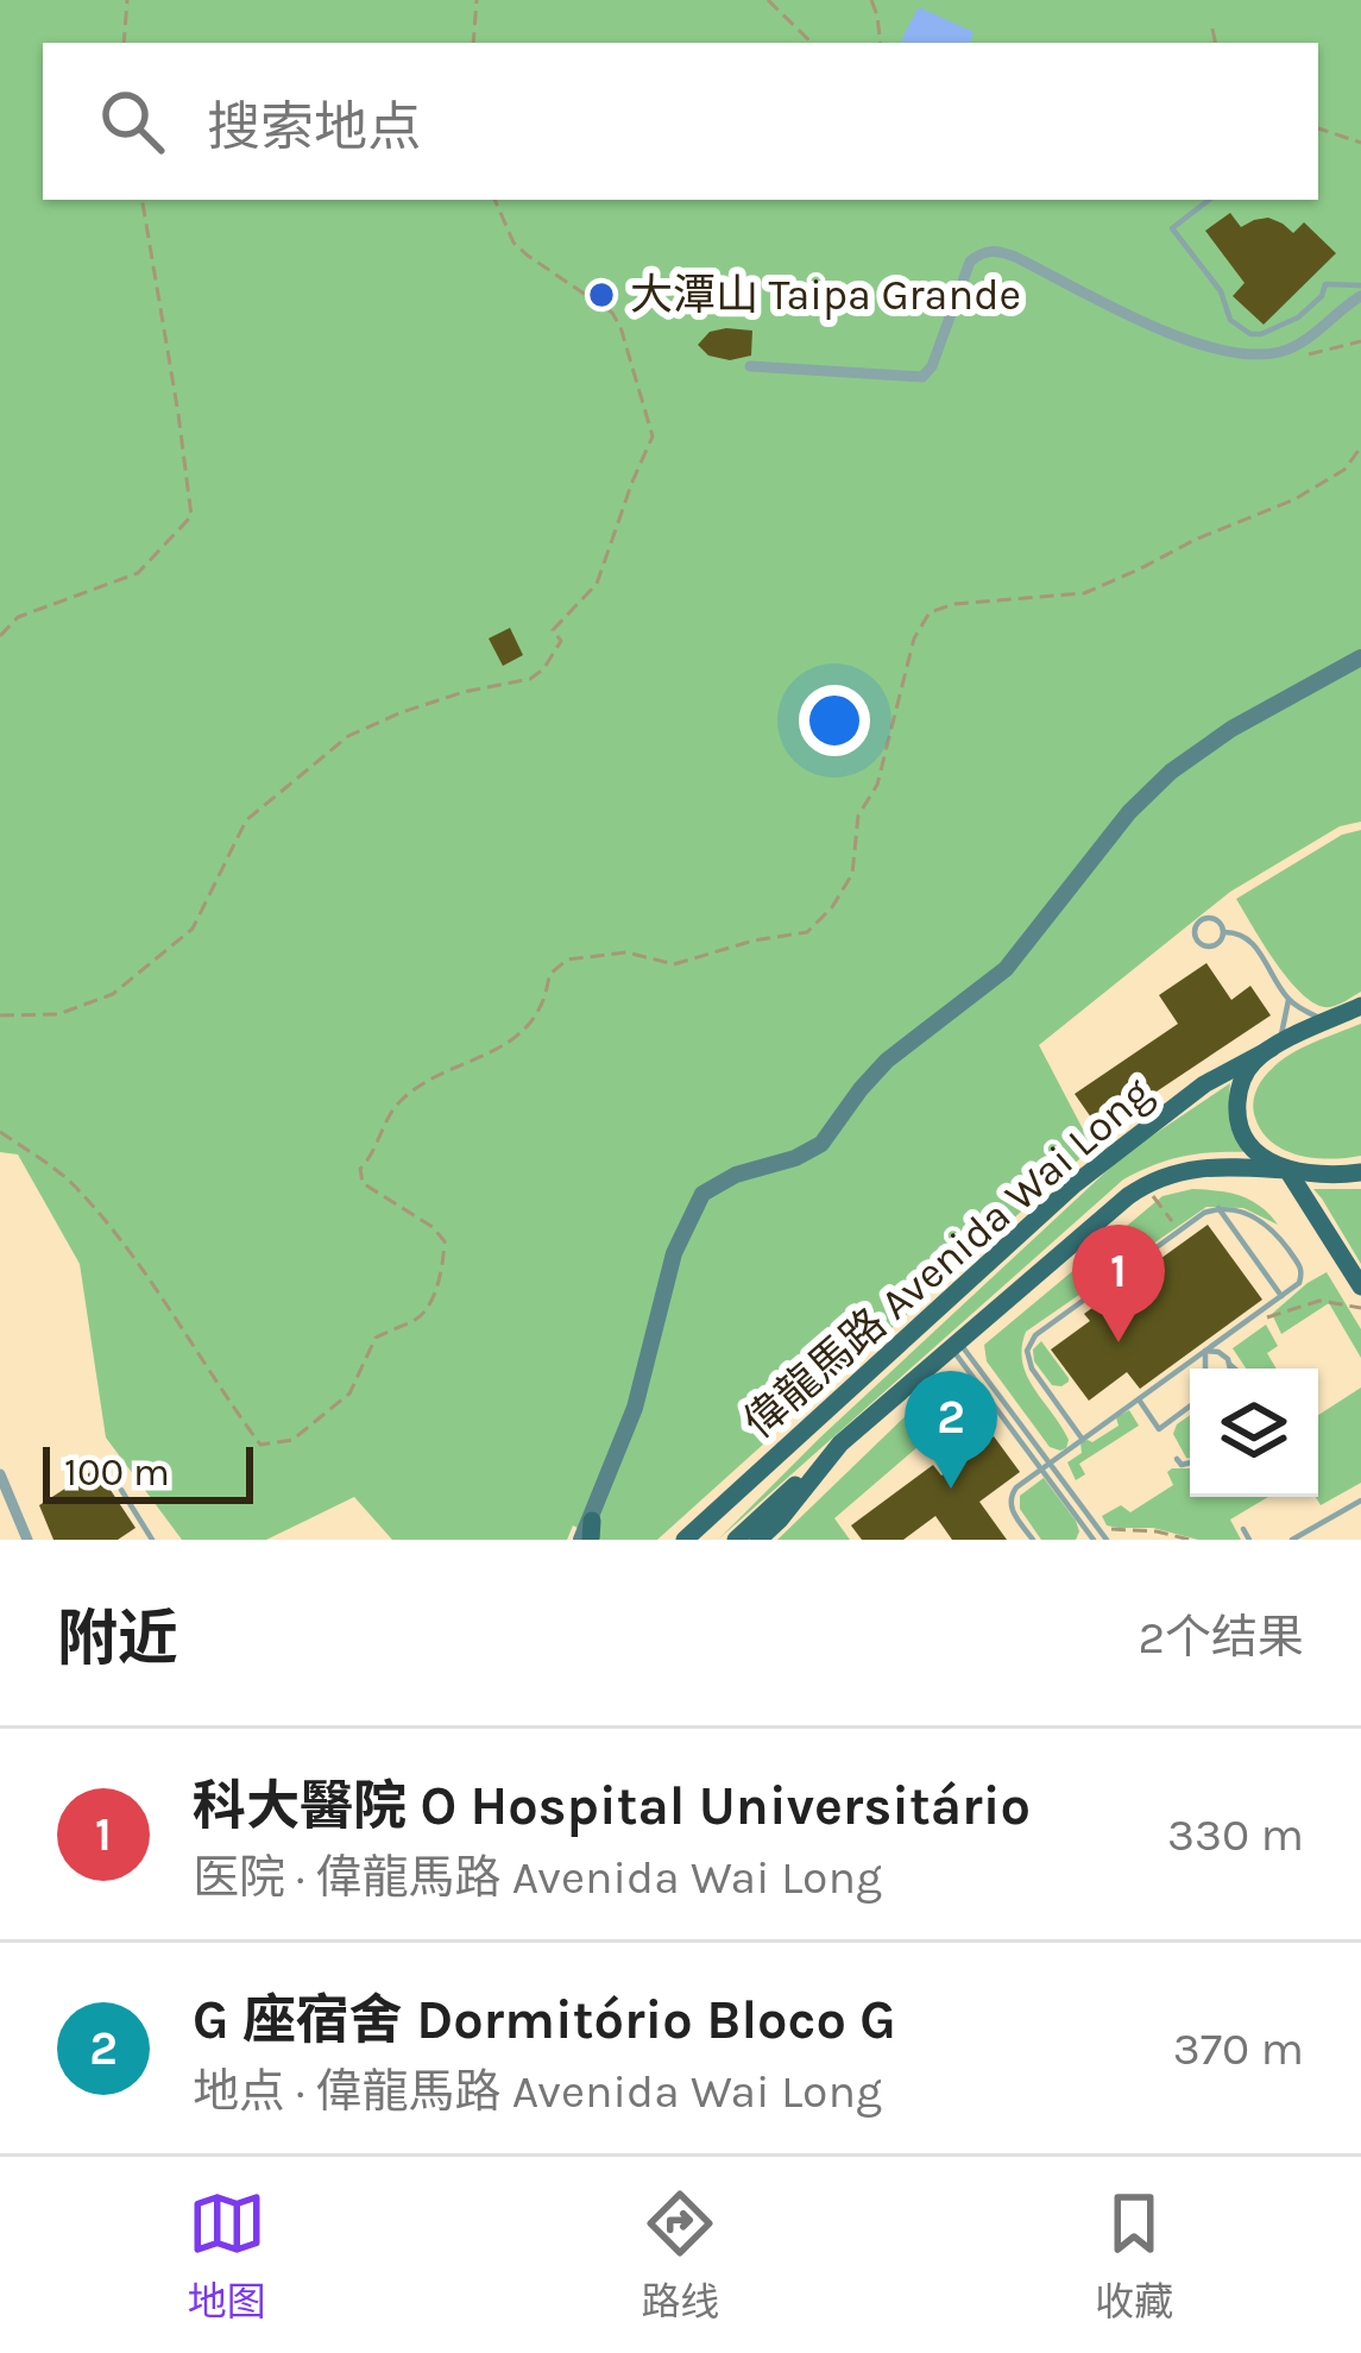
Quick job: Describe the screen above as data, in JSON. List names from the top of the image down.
{
  "streets": {
    "main road": ["偉龍馬路 Avenida Wai Long"]
  },
  "places": ["大潭山 Taipa Grande"],
  "scale_bar": "100 m",
  "page": {
    "search": "搜索地点",
    "pins": ["1", "2"],
    "scale": "100 m",
    "heading": ["附近", "2个结果"],
    "list": [
      {
        "mark": "1",
        "name": "科大醫院 O Hospital Universitário",
        "note": "医院 · 偉龍馬路 Avenida Wai Long",
        "value": "330 m"
      },
      {
        "mark": "2",
        "name": "G 座宿舍 Dormitório Bloco G",
        "note": "地点 · 偉龍馬路 Avenida Wai Long",
        "value": "370 m"
      }
    ],
    "nav": ["地图", "路线", "收藏"]
  }
}
